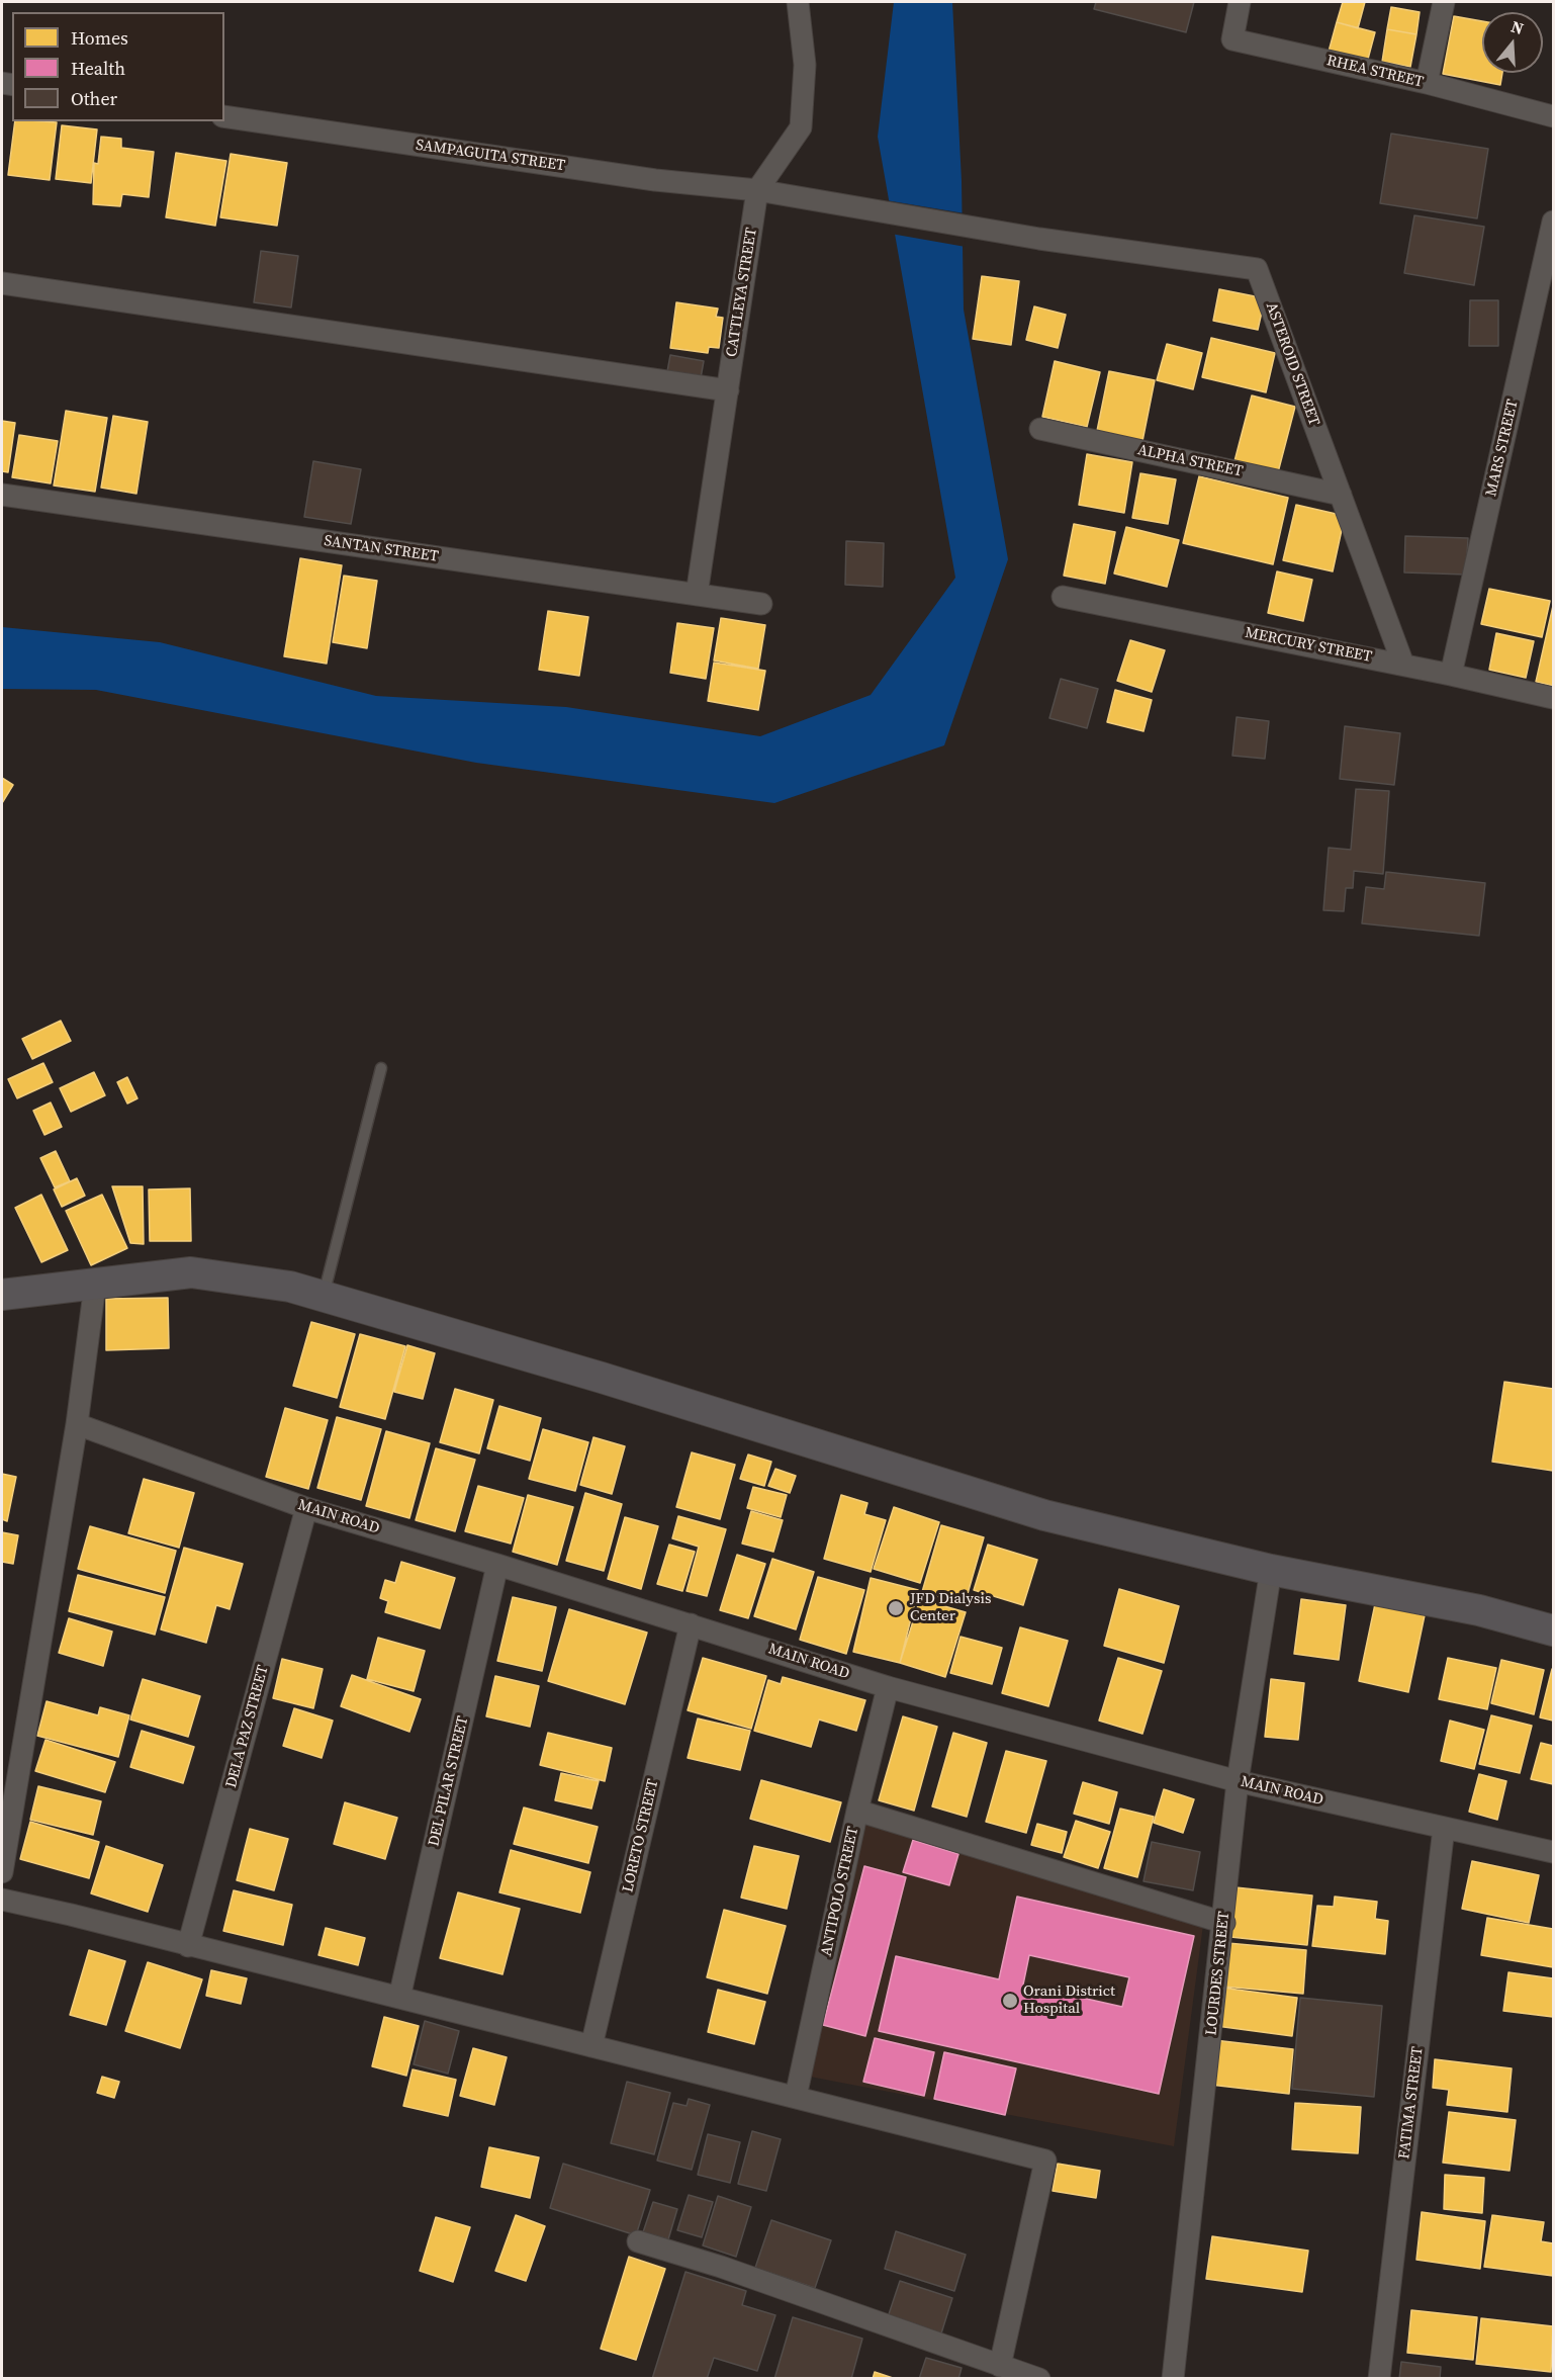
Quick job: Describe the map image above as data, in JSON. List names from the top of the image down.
{
  "streets": {
    "street": [
      "RHEA STREET",
      "SAMPAGUITA STREET",
      "CATTLEYA STREET",
      "ASTEROID STREET",
      "MARS STREET",
      "ALPHA STREET",
      "SANTAN STREET",
      "MERCURY STREET",
      "MAIN ROAD",
      "DELA PAZ STREET",
      "DEL PILAR STREET",
      "LORETO STREET",
      "ANTIPOLO STREET",
      "LOURDES STREET",
      "FATIMA STREET"
    ]
  },
  "crossings": [
    ["SAMPAGUITA STREET", "CATTLEYA STREET"],
    ["SAMPAGUITA STREET", "ASTEROID STREET"],
    ["CATTLEYA STREET", "SANTAN STREET"],
    ["ASTEROID STREET", "ALPHA STREET"],
    ["ASTEROID STREET", "MERCURY STREET"],
    ["MARS STREET", "MERCURY STREET"],
    ["MAIN ROAD", "DELA PAZ STREET"],
    ["MAIN ROAD", "DEL PILAR STREET"],
    ["MAIN ROAD", "LORETO STREET"],
    ["MAIN ROAD", "ANTIPOLO STREET"],
    ["MAIN ROAD", "LOURDES STREET"],
    ["MAIN ROAD", "FATIMA STREET"]
  ],
  "places": ["JFD Dialysis Center", "Orani District Hospital"],
  "legend": ["Homes", "Health", "Other"],
  "north": "top"
}
